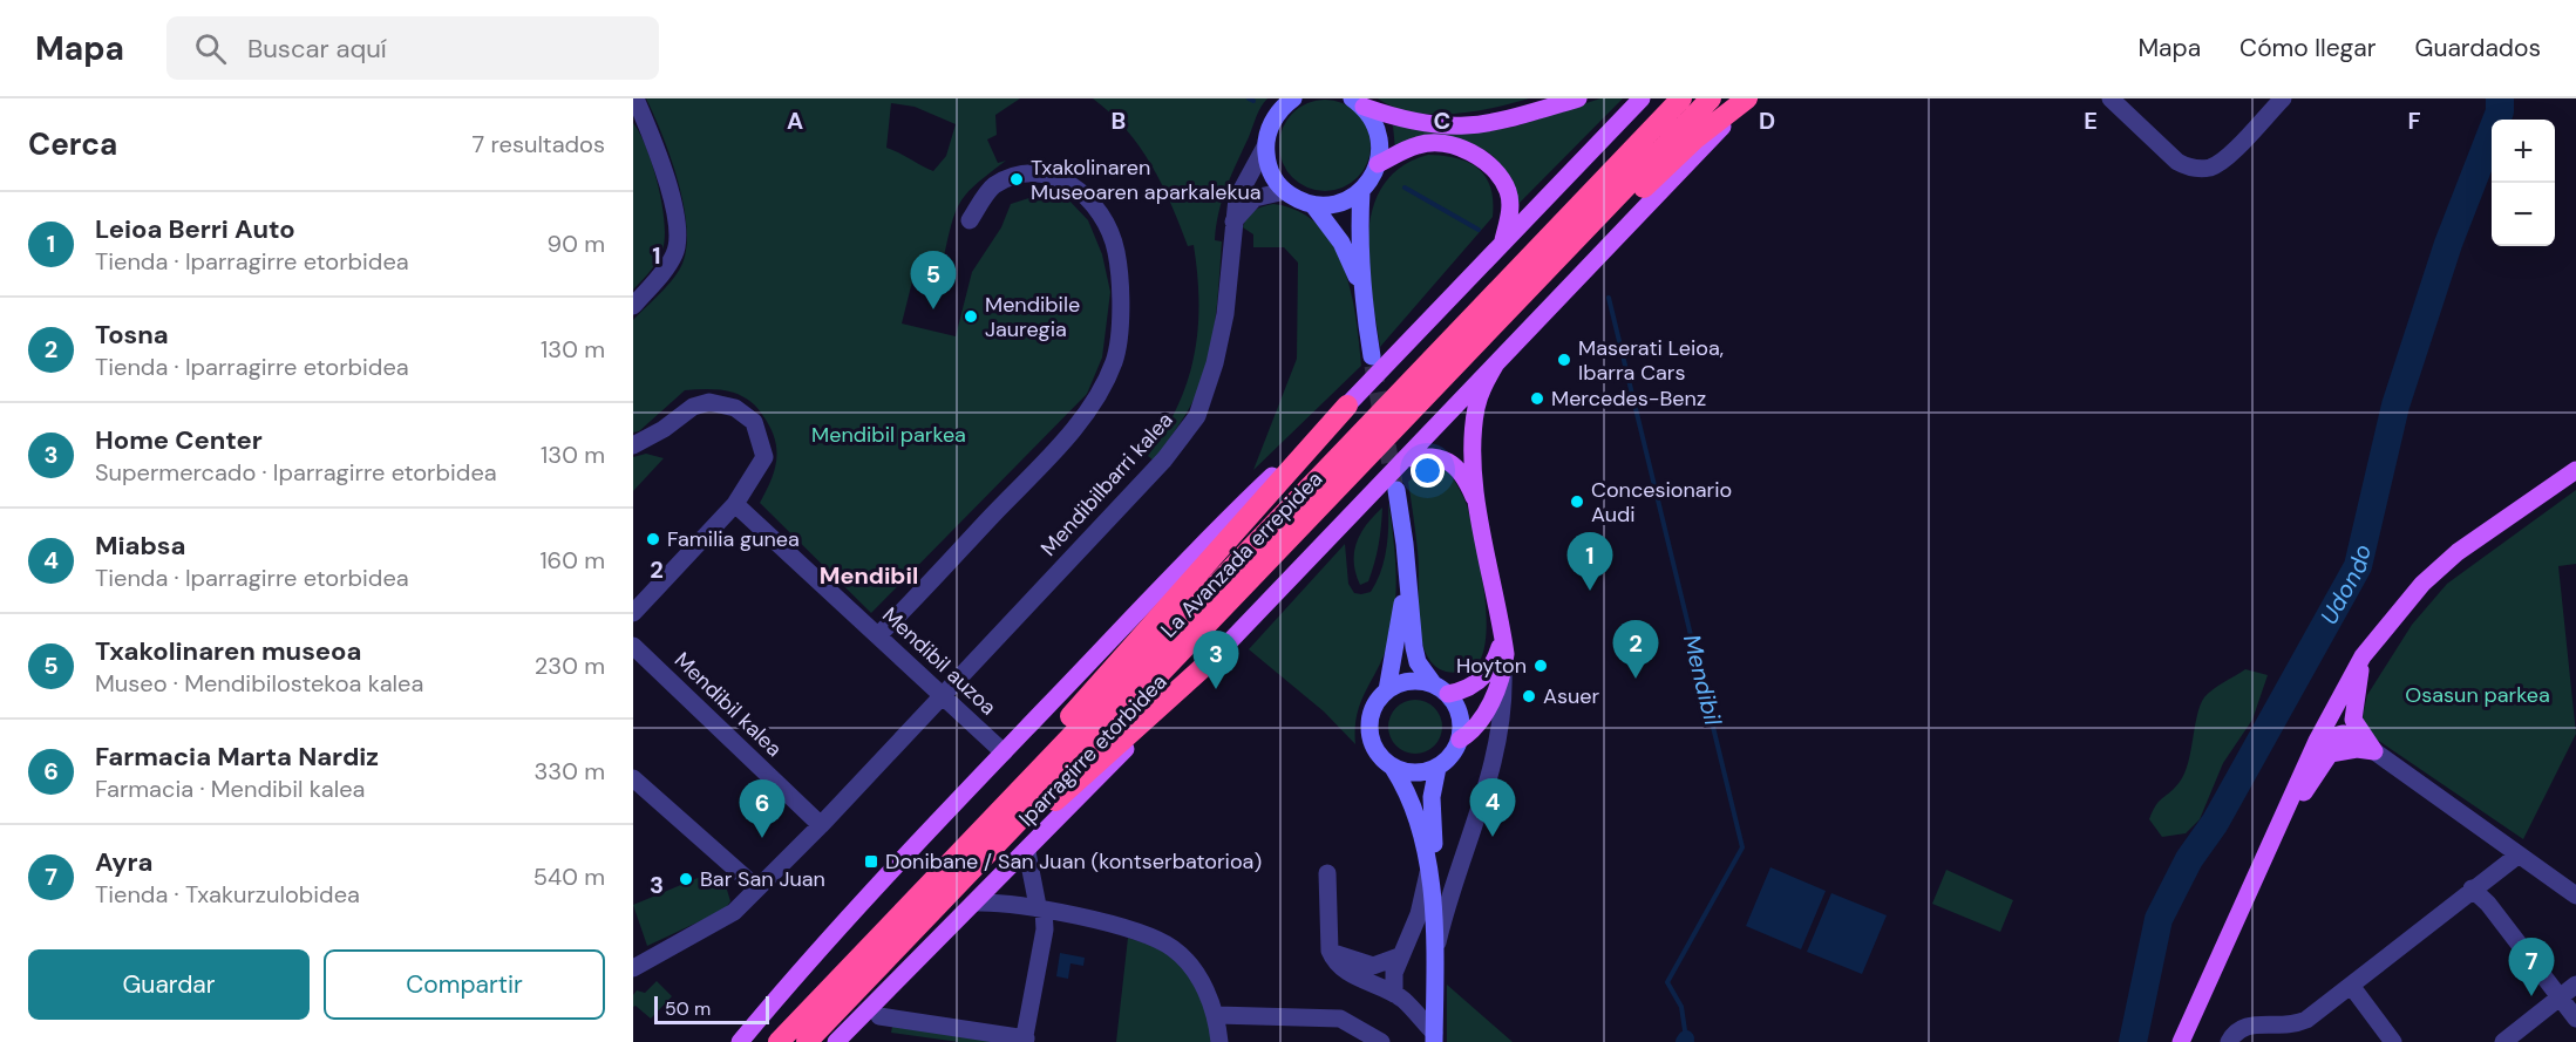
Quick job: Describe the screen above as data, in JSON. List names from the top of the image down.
{
  "streets": {
    "highway": ["La Avanzada errepidea"],
    "main road": ["Iparragirre etorbidea"],
    "street": ["Mendibilbarri kalea", "Mendibil auzoa", "Mendibil kalea"]
  },
  "crossings": [
    ["Mendibilbarri kalea", "Mendibil auzoa"]
  ],
  "districts": ["Mendibil"],
  "water": ["Udondo", "Mendibil"],
  "parks": ["Mendibil parkea", "Osasun parkea"],
  "places": {
    "other": [
      "Txakolinaren Museoaren aparkalekua",
      "Mendibile Jauregia",
      "Maserati Leioa, Ibarra Cars",
      "Mercedes-Benz",
      "Concesionario Audi",
      "Familia gunea",
      "Hoyton",
      "Asuer",
      "Bar San Juan"
    ],
    "transit": ["Donibane / San Juan (kontserbatorioa)"]
  },
  "scale_bar": "50 m",
  "page": {
    "header": "Mapa",
    "search": "Buscar aquí",
    "nav": ["Mapa", "Cómo llegar", "Guardados"],
    "heading": ["Cerca", "7 resultados"],
    "map_buttons": ["+", "−"],
    "list": [
      {
        "mark": "1",
        "name": "Leioa Berri Auto",
        "note": "Tienda · Iparragirre etorbidea",
        "value": "90 m"
      },
      {
        "mark": "2",
        "name": "Tosna",
        "note": "Tienda · Iparragirre etorbidea",
        "value": "130 m"
      },
      {
        "mark": "3",
        "name": "Home Center",
        "note": "Supermercado · Iparragirre etorbidea",
        "value": "130 m"
      },
      {
        "mark": "4",
        "name": "Miabsa",
        "note": "Tienda · Iparragirre etorbidea",
        "value": "160 m"
      },
      {
        "mark": "5",
        "name": "Txakolinaren museoa",
        "note": "Museo · Mendibilostekoa kalea",
        "value": "230 m"
      },
      {
        "mark": "6",
        "name": "Farmacia Marta Nardiz",
        "note": "Farmacia · Mendibil kalea",
        "value": "330 m"
      },
      {
        "mark": "7",
        "name": "Ayra",
        "note": "Tienda · Txakurzulobidea",
        "value": "540 m"
      }
    ],
    "pins": [
      "5",
      "1",
      "2",
      "3",
      "4",
      "6",
      "7"
    ],
    "buttons": ["Guardar", "Compartir"],
    "scale": "50 m"
  },
  "grid": {
    "columns": [
      "A",
      "B",
      "C",
      "D",
      "E",
      "F"
    ],
    "rows": ["1", "2", "3"]
  }
}
